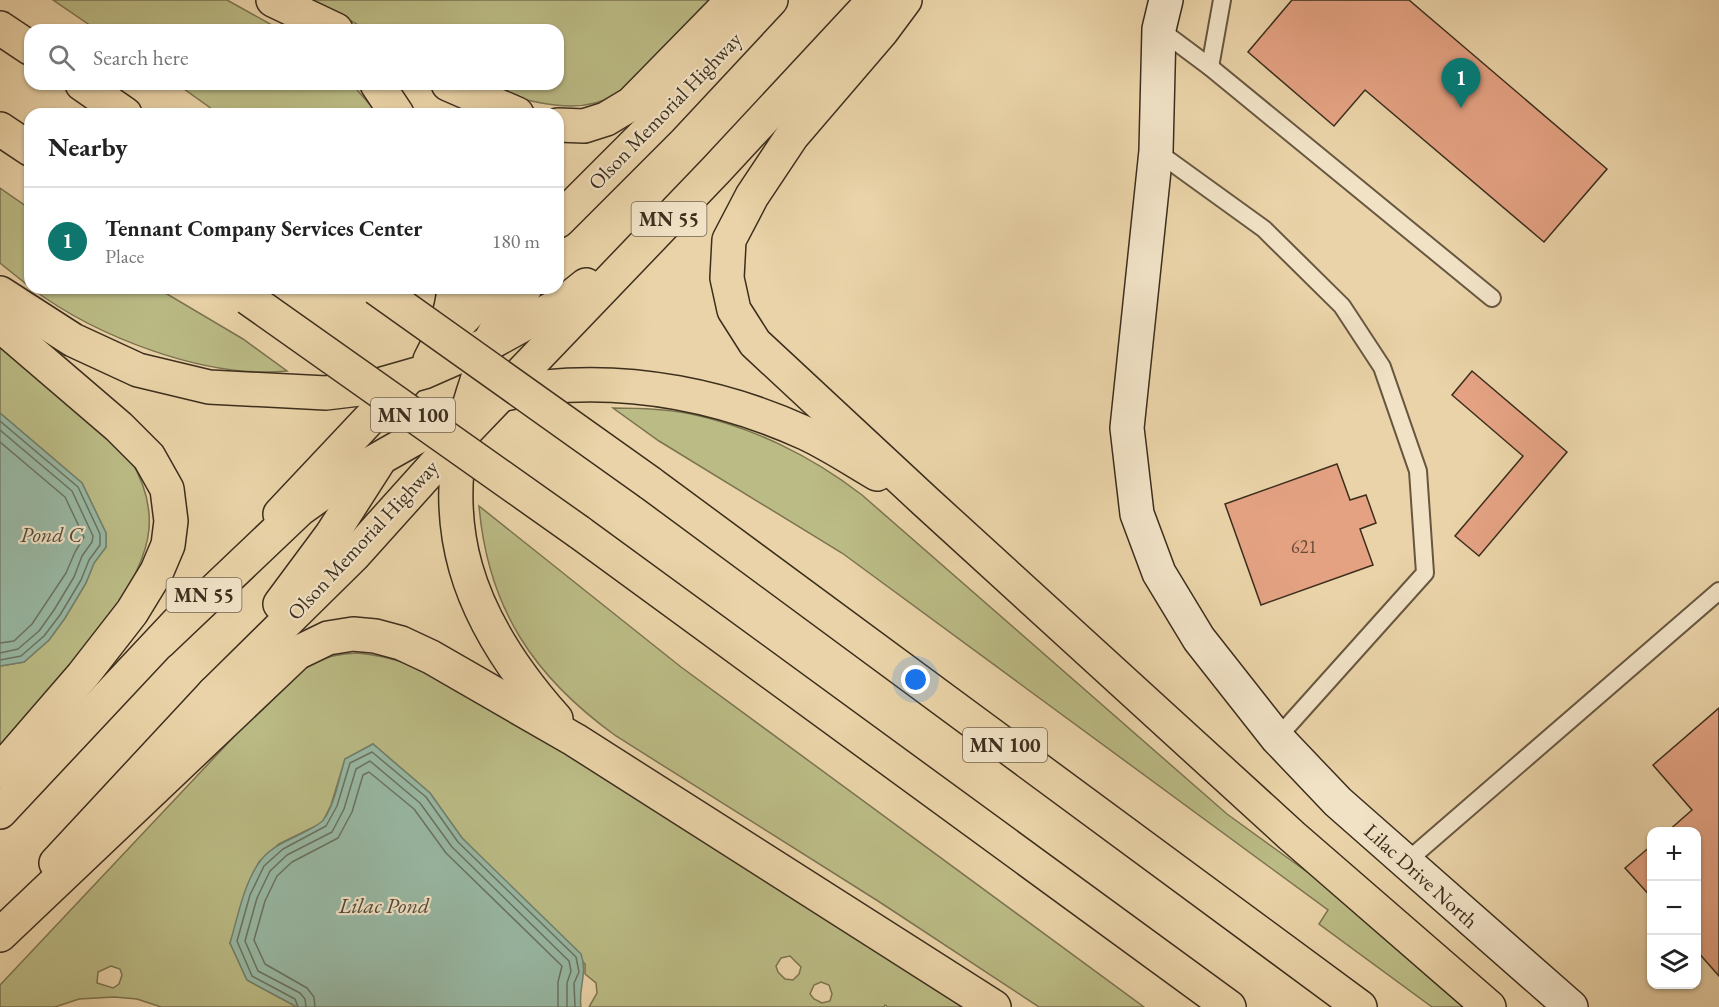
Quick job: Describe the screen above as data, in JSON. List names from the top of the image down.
{
  "streets": {
    "main road": ["Olson Memorial Highway", "MN 55", "MN 100"],
    "street": ["Lilac Drive North"]
  },
  "water": ["Pond C", "Lilac Pond"],
  "house_numbers": ["621"],
  "page": {
    "search": "Search here",
    "pins": "1",
    "heading": "Nearby",
    "list": [
      {
        "mark": "1",
        "name": "Tennant Company Services Center",
        "note": "Place",
        "value": "180 m"
      }
    ],
    "map_buttons": ["+", "−"]
  }
}
